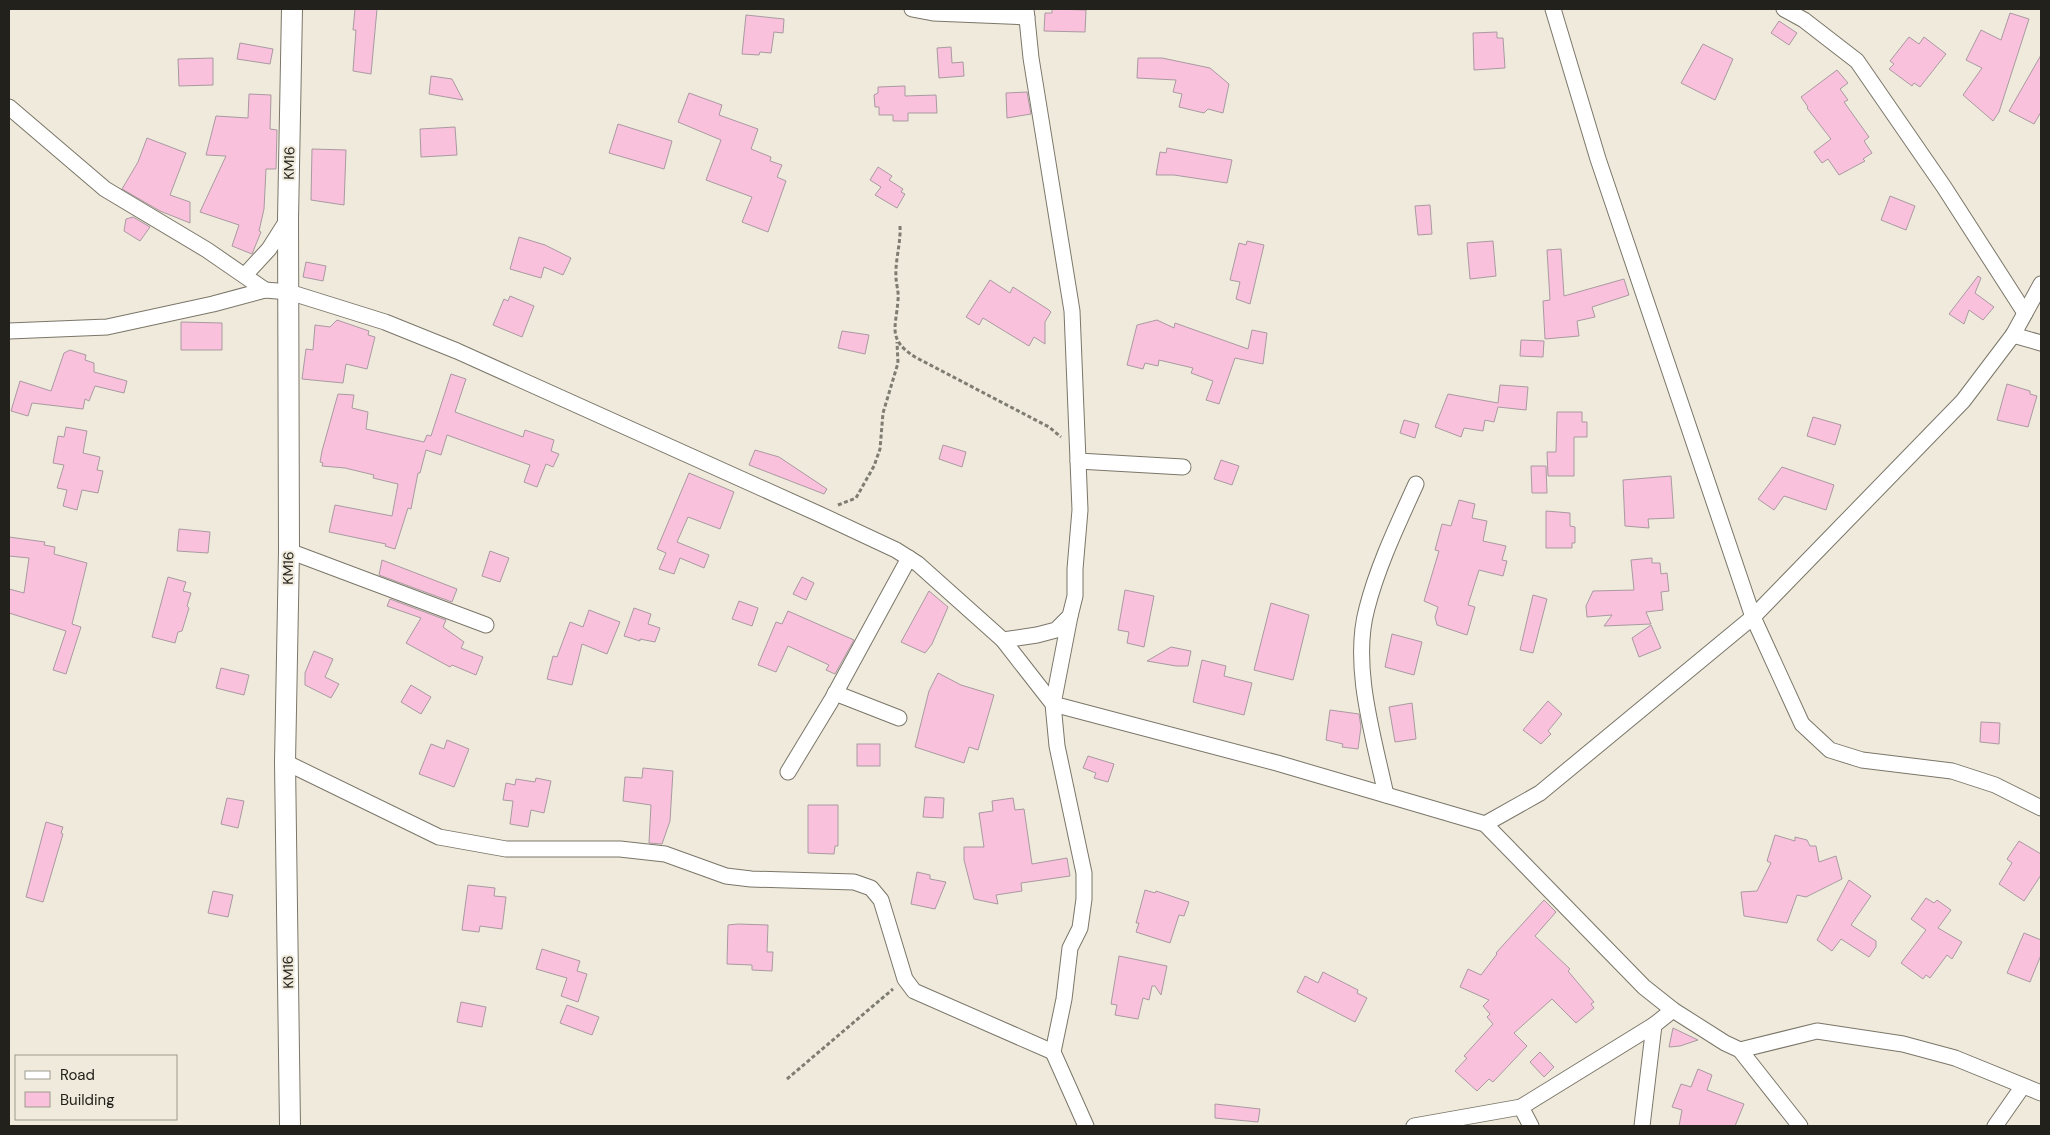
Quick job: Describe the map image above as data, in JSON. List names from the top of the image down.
{
  "streets": {
    "street": ["KM16"]
  },
  "legend": ["Road", "Building"]
}
